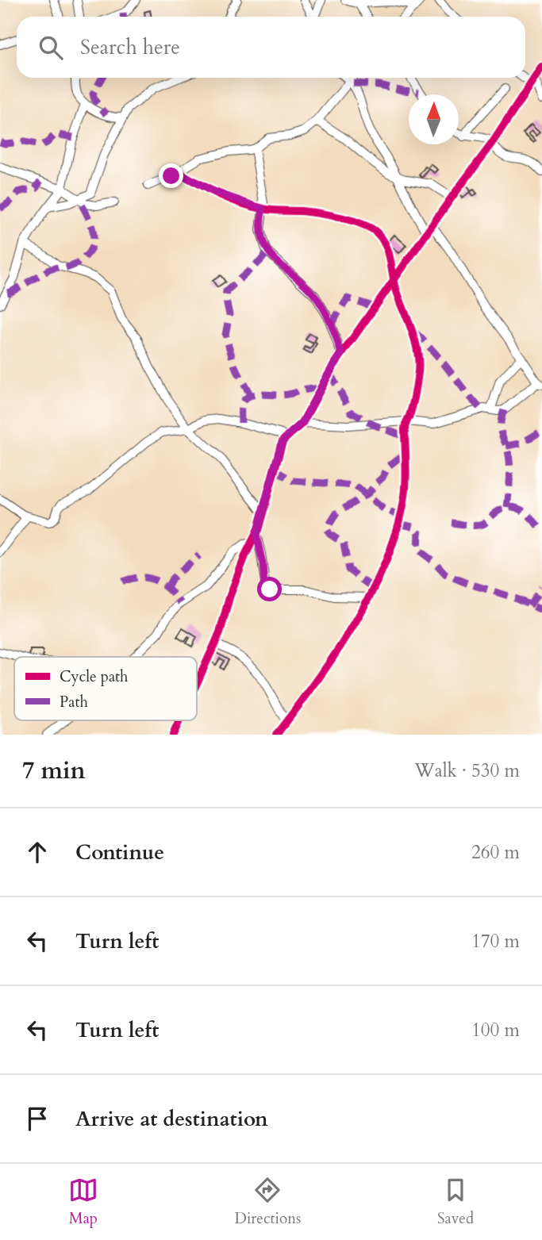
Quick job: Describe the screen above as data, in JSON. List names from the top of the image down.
{
  "legend": ["Cycle path", "Path"],
  "north": "top",
  "page": {
    "search": "Search here",
    "heading": ["7 min", "Walk · 530 m"],
    "list": [
      ["Continue", "260 m"],
      ["Turn left", "170 m"],
      ["Turn left", "100 m"],
      "Arrive at destination"
    ],
    "nav": ["Map", "Directions", "Saved"]
  }
}
